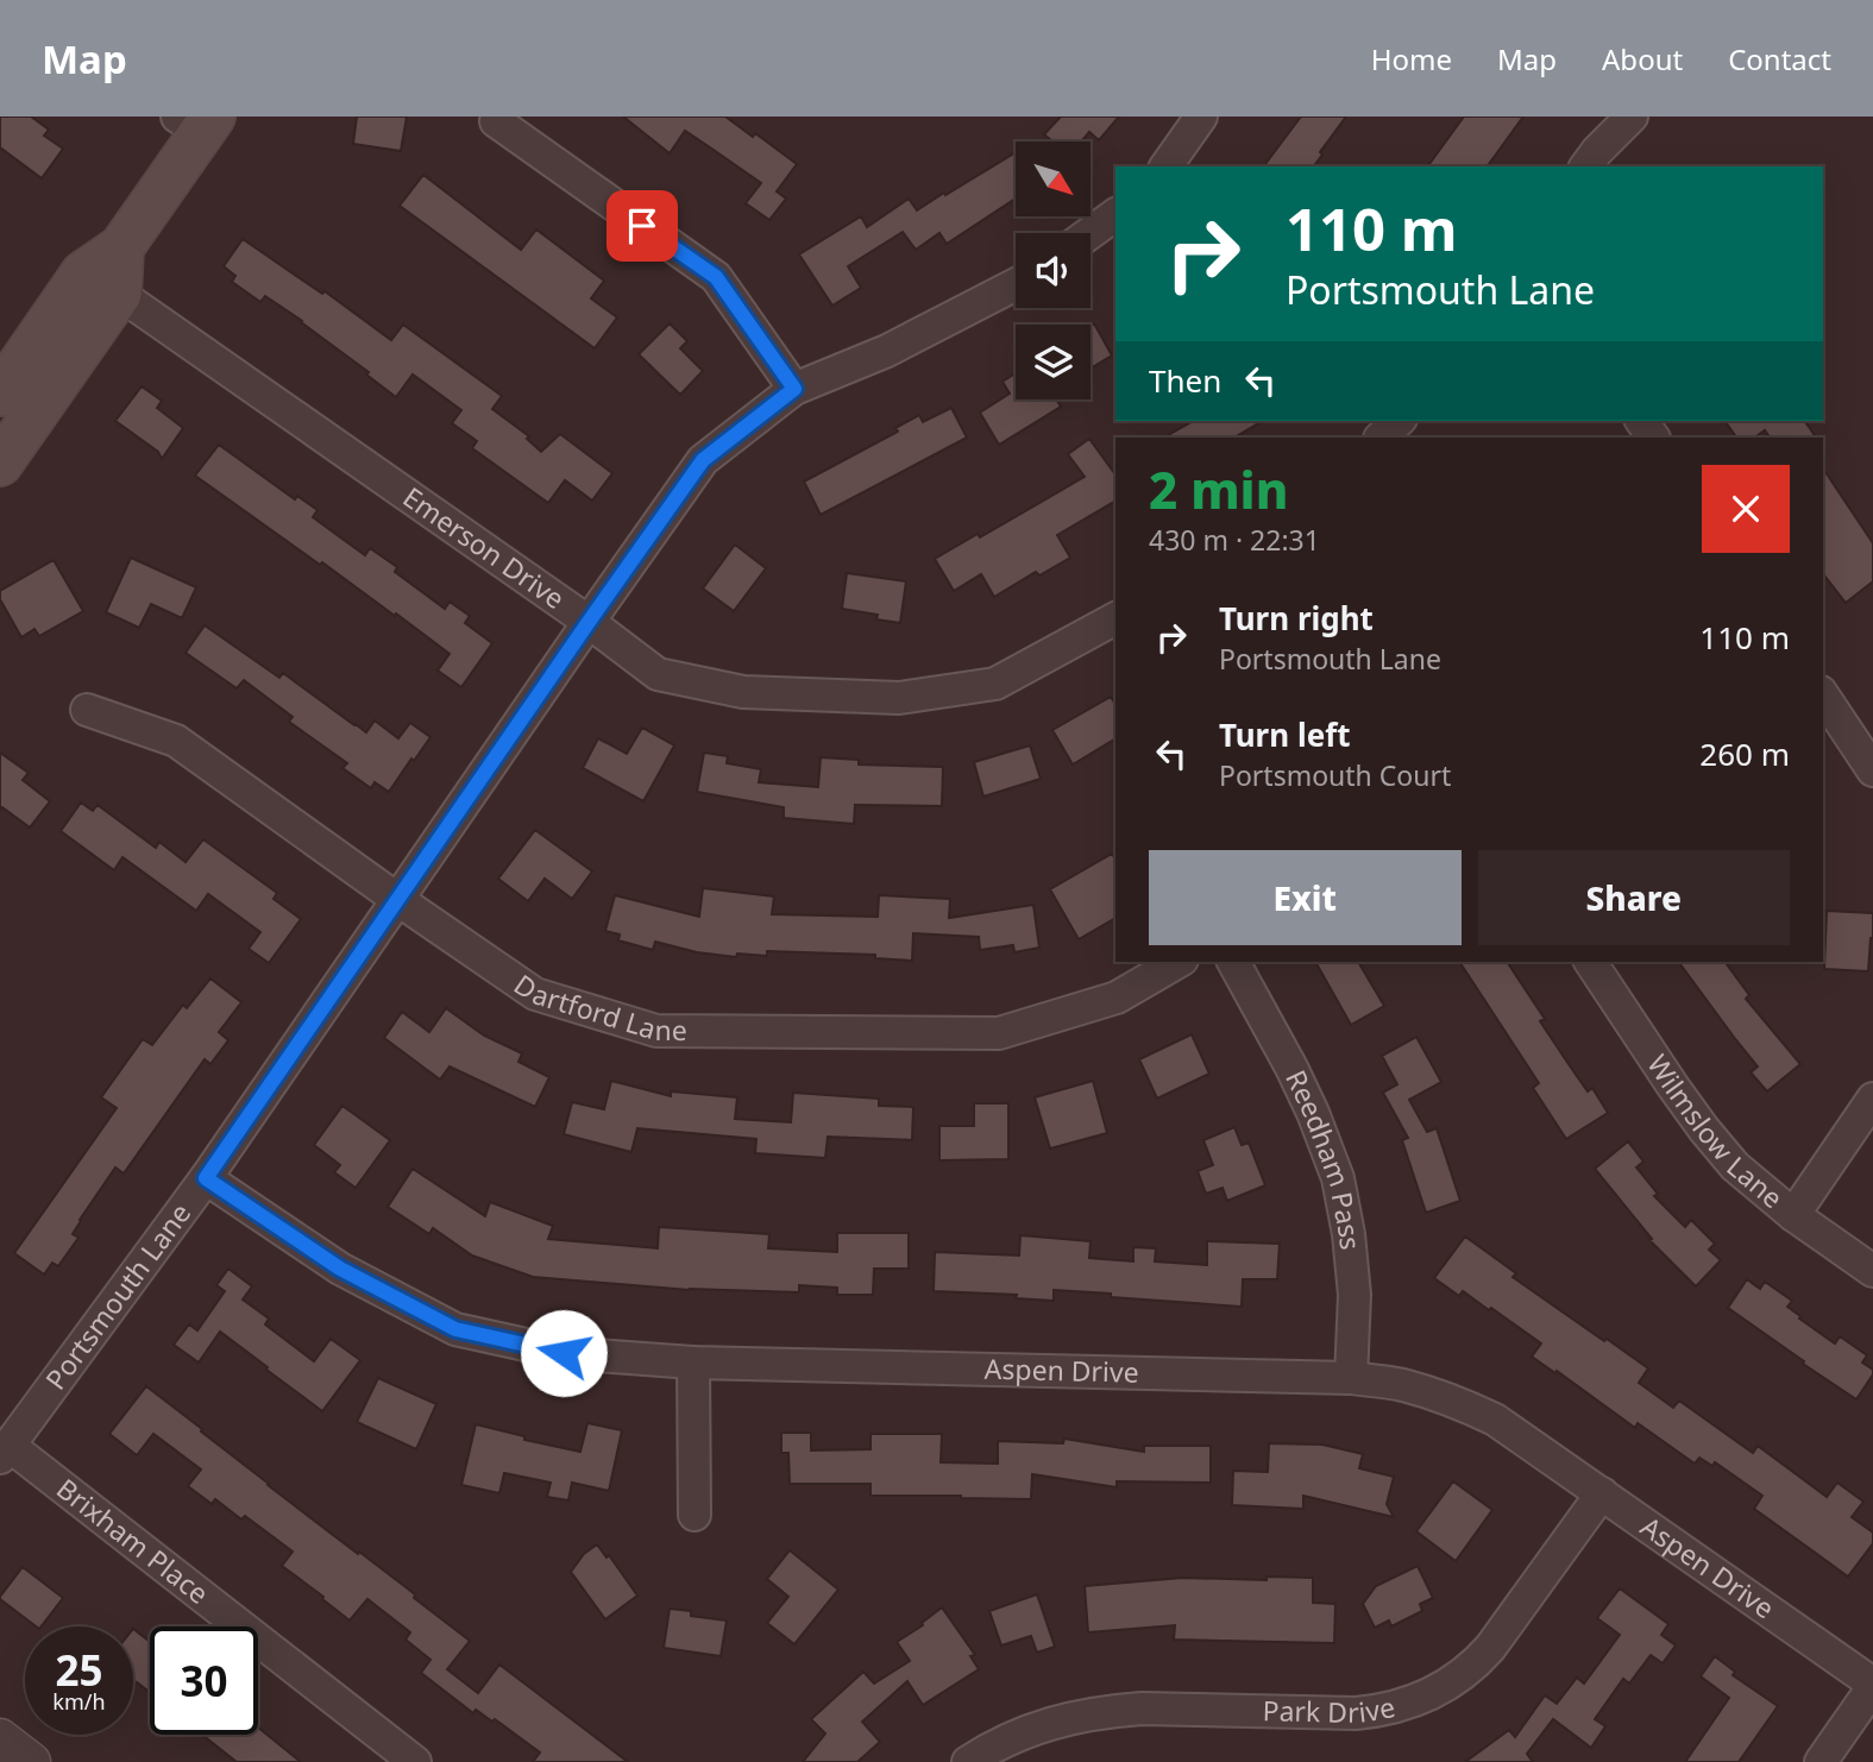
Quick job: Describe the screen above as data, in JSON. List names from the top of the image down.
{
  "streets": {
    "street": [
      "Emerson Drive",
      "Dartford Lane",
      "Wilmslow Lane",
      "Reedham Pass",
      "Portsmouth Lane",
      "Aspen Drive",
      "Brixham Place",
      "Park Drive"
    ]
  },
  "crossings": [
    ["Emerson Drive", "Portsmouth Lane"],
    ["Dartford Lane", "Portsmouth Lane"],
    ["Reedham Pass", "Aspen Drive"],
    ["Portsmouth Lane", "Aspen Drive"],
    ["Portsmouth Lane", "Brixham Place"],
    ["Aspen Drive", "Park Drive"]
  ],
  "north": "bottom right",
  "page": {
    "header": "Map",
    "nav": [
      "Home",
      "Map",
      "About",
      "Contact"
    ],
    "turn": ["110 m", "Portsmouth Lane"],
    "then": "Then",
    "heading": ["2 min", "430 m · 22:31"],
    "list": [
      {
        "name": "Turn right",
        "note": "Portsmouth Lane",
        "value": "110 m"
      },
      {
        "name": "Turn left",
        "note": "Portsmouth Court",
        "value": "260 m"
      }
    ],
    "buttons": ["Exit", "Share"],
    "speed": "25 km/h",
    "limit": "30"
  }
}
